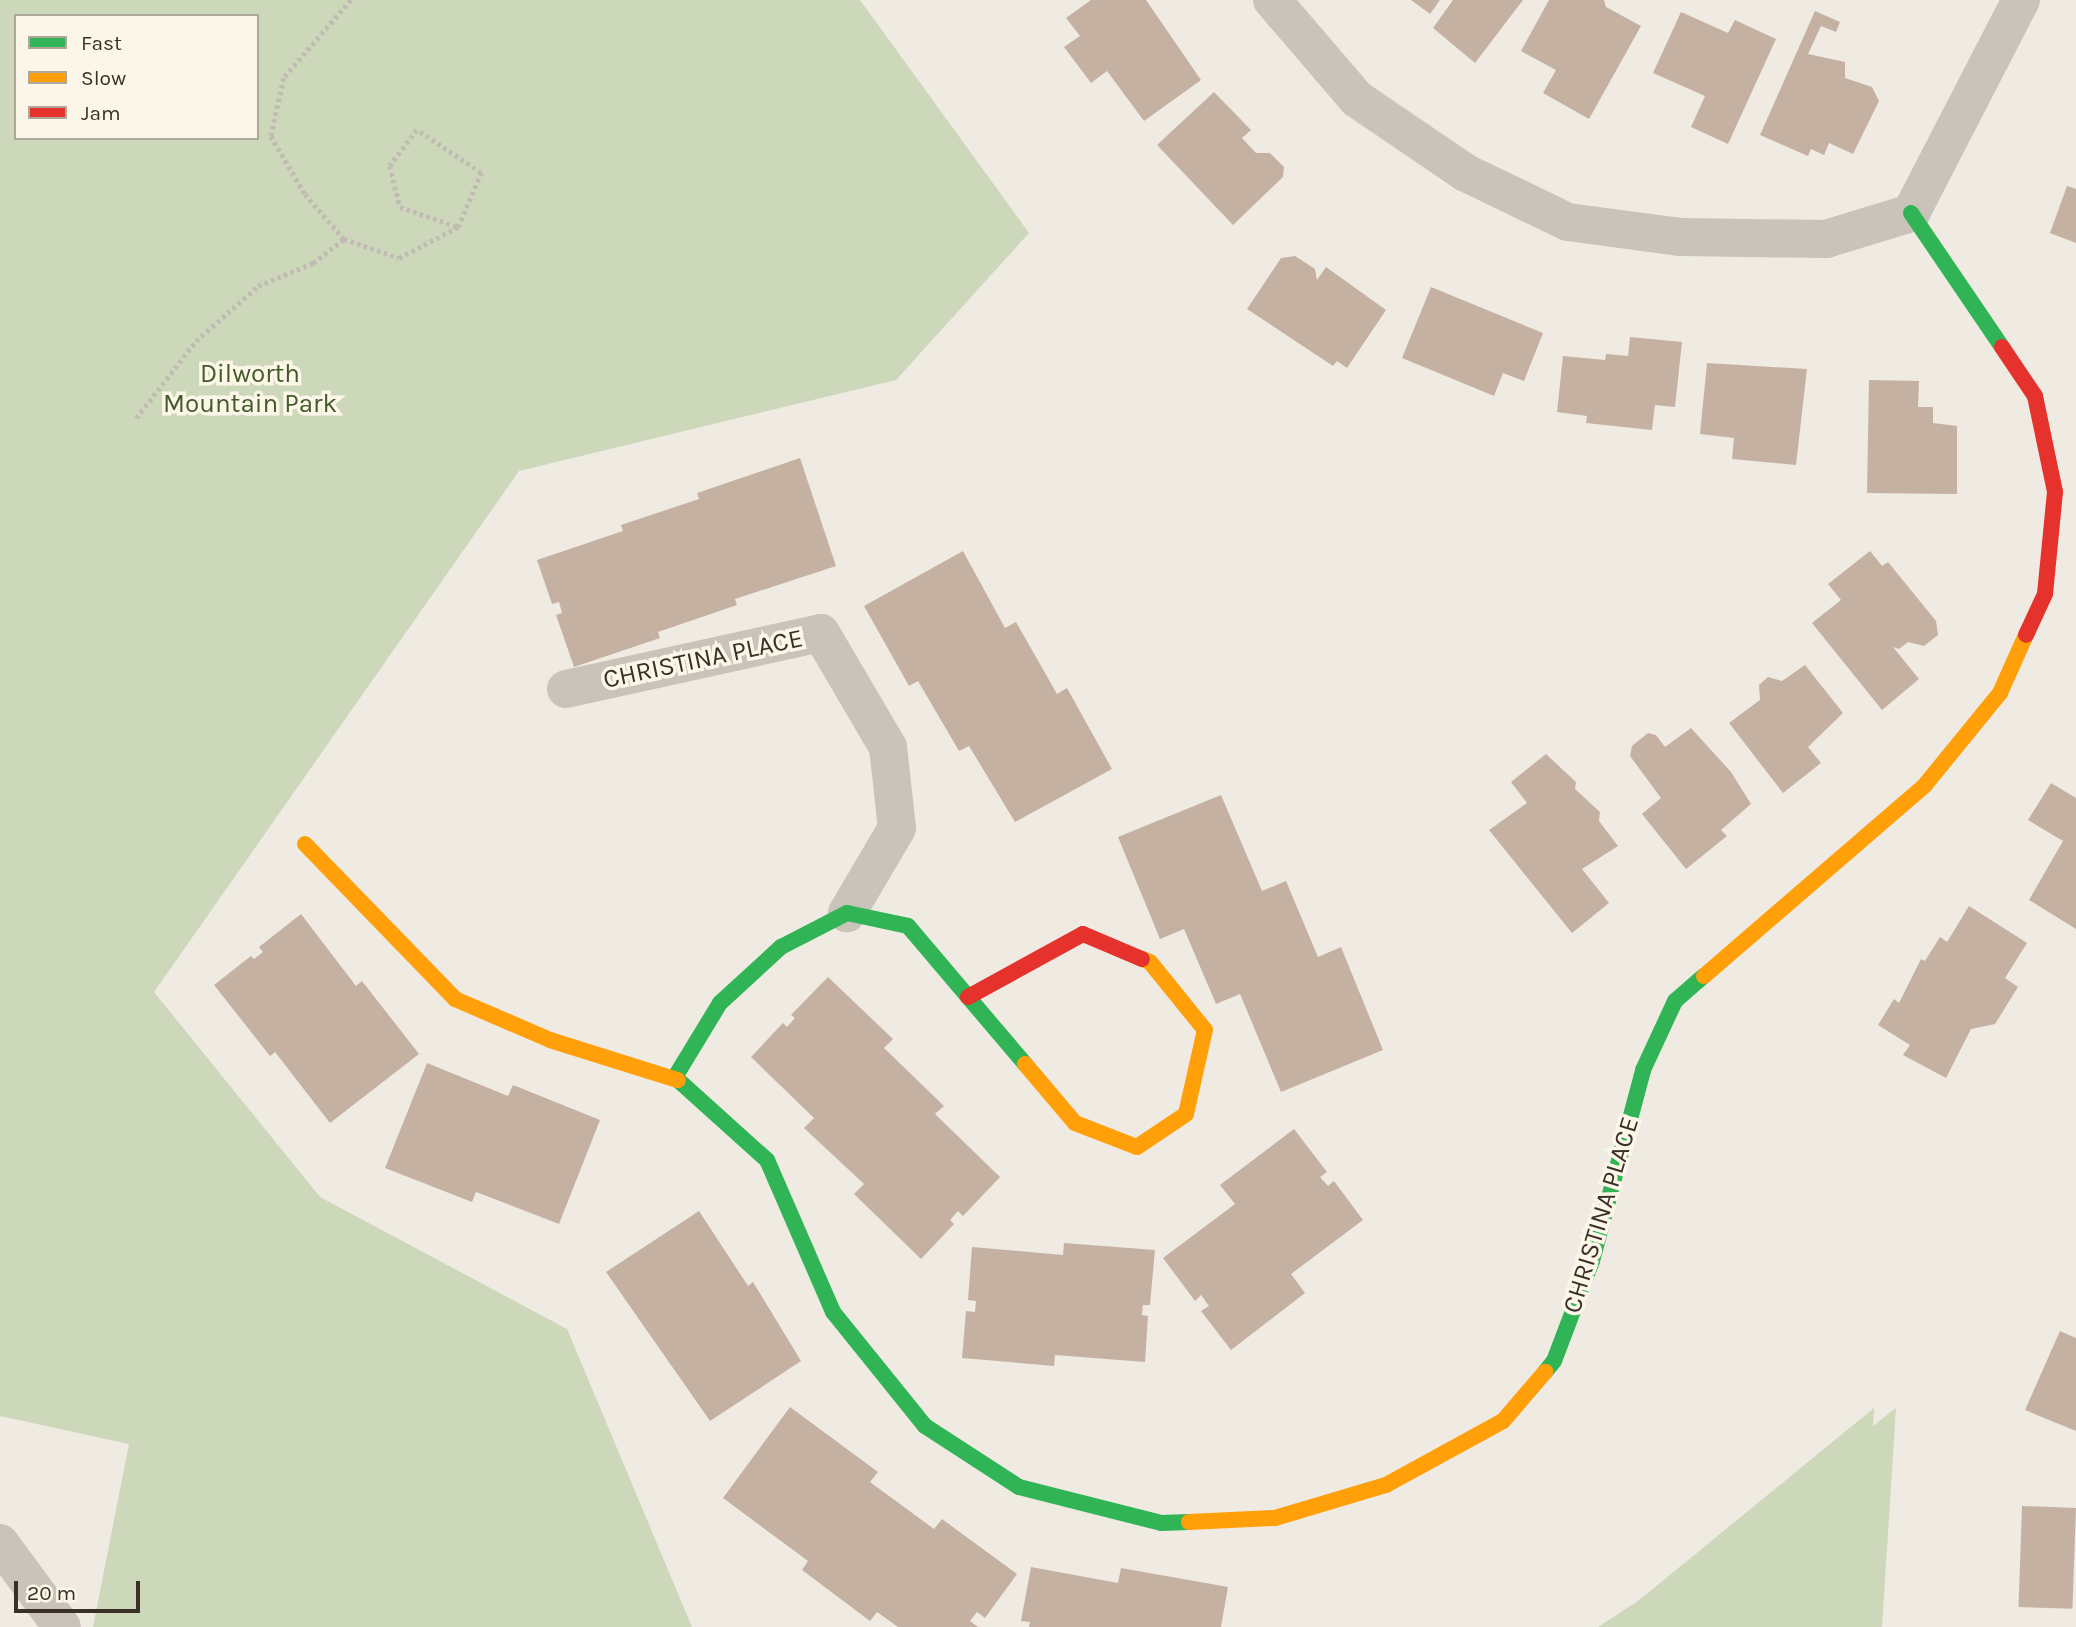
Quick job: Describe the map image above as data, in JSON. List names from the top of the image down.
{
  "streets": {
    "street": ["CHRISTINA PLACE"]
  },
  "parks": ["Dilworth Mountain Park"],
  "legend": ["Fast", "Slow", "Jam"],
  "scale_bar": "20 m"
}
